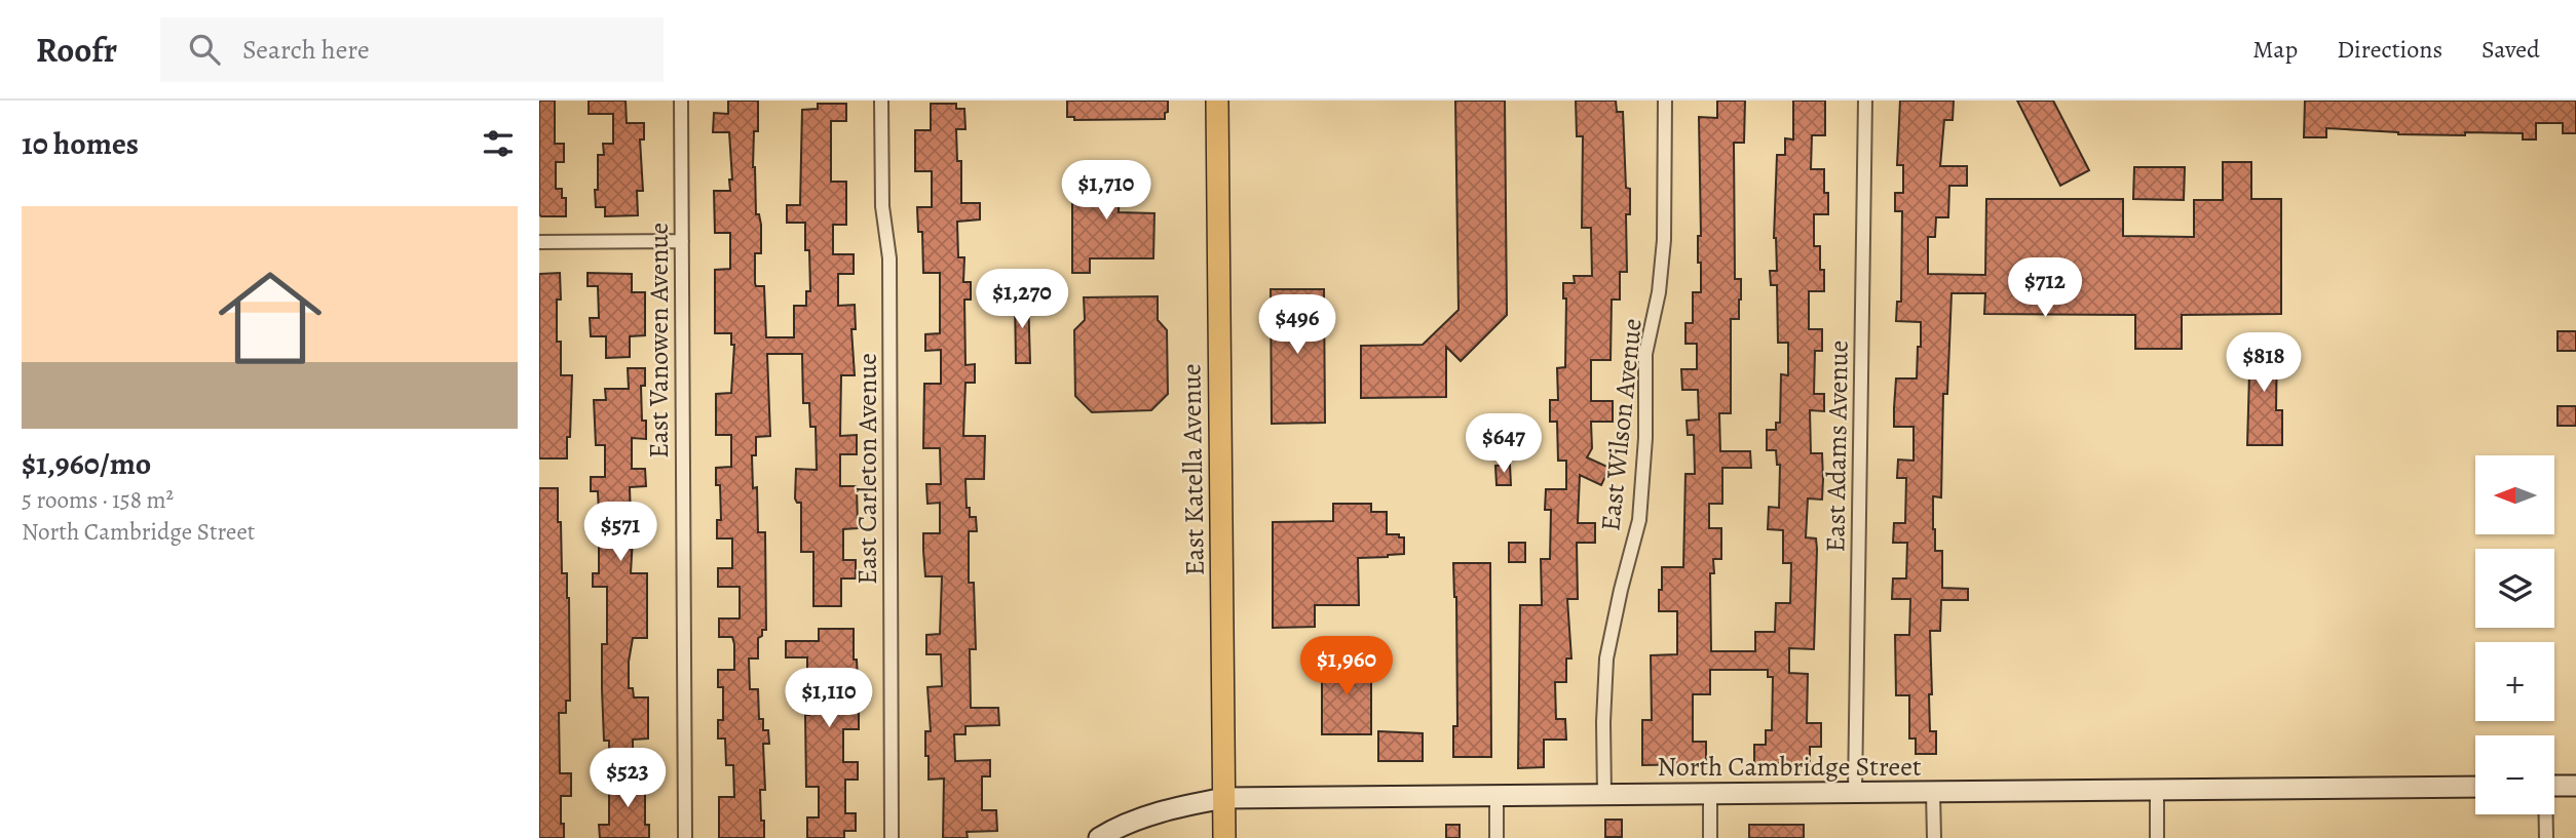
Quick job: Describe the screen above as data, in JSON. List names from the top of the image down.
{
  "streets": {
    "main road": ["East Katella Avenue"],
    "street": [
      "East Vanowen Avenue",
      "East Wilson Avenue",
      "East Adams Avenue",
      "East Carleton Avenue",
      "North Cambridge Street"
    ]
  },
  "crossings": [
    ["East Wilson Avenue", "North Cambridge Street"],
    ["East Adams Avenue", "North Cambridge Street"],
    ["East Katella Avenue", "North Cambridge Street"]
  ],
  "north": "left",
  "page": {
    "header": "Roofr",
    "search": "Search here",
    "nav": ["Map", "Directions", "Saved"],
    "heading": "10 homes",
    "price": [
      "$1,710",
      "$712",
      "$1,270",
      "$496",
      "$818",
      "$647",
      "$571",
      "$1,960",
      "$1,110",
      "$523"
    ],
    "list": [
      {
        "name": "$1,960/mo",
        "note": "5 rooms · 158 m² · North Cambridge Street"
      }
    ],
    "map_buttons": ["+", "−"]
  }
}
